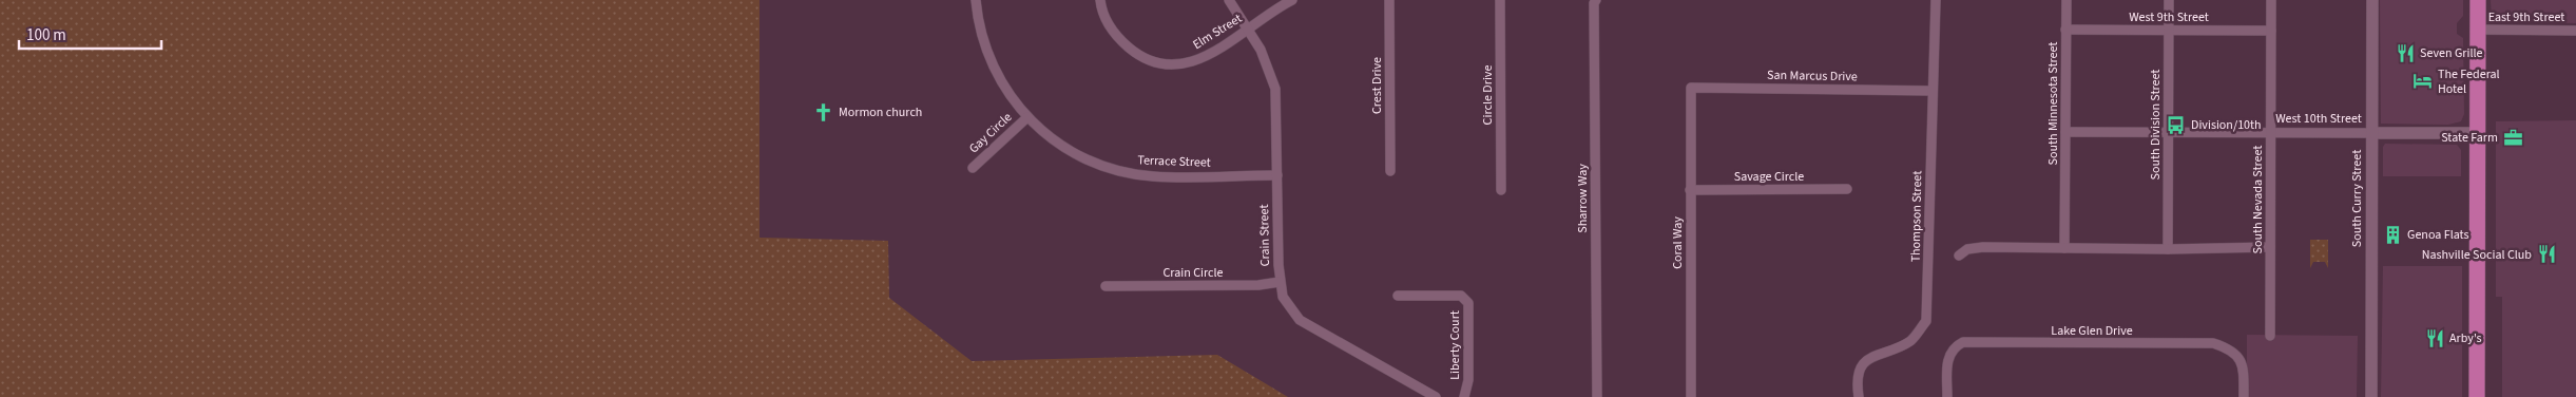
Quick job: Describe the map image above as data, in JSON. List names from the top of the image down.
{
  "streets": {
    "street": [
      "West 9th Street",
      "East 9th Street",
      "Elm Street",
      "San Marcus Drive",
      "Crest Drive",
      "Circle Drive",
      "South Minnesota Street",
      "West 10th Street",
      "South Division Street",
      "Gay Circle",
      "Terrace Street",
      "Savage Circle",
      "Sharrow Way",
      "South Curry Street",
      "South Nevada Street",
      "Thompson Street",
      "Crain Street",
      "Coral Way",
      "Crain Circle",
      "Lake Glen Drive",
      "Liberty Court"
    ]
  },
  "crossings": [
    ["West 9th Street", "South Minnesota Street"],
    ["West 9th Street", "South Division Street"],
    ["West 9th Street", "South Nevada Street"],
    ["Elm Street", "Crain Street"],
    ["San Marcus Drive", "Thompson Street"],
    ["San Marcus Drive", "Coral Way"],
    ["South Minnesota Street", "West 10th Street"],
    ["West 10th Street", "South Division Street"],
    ["West 10th Street", "South Curry Street"],
    ["West 10th Street", "South Nevada Street"],
    ["Gay Circle", "Terrace Street"],
    ["Terrace Street", "Crain Street"],
    ["Savage Circle", "Coral Way"],
    ["Crain Street", "Crain Circle"]
  ],
  "places": {
    "restaurant": ["Seven Grille", "Nashville Social Club", "Arby's"],
    "hotel": ["The Federal Hotel"],
    "church": ["Mormon church"],
    "bus stop": ["Division/10th"],
    "office": ["State Farm"],
    "building": ["Genoa Flats"]
  },
  "scale_bar": "100 m"
}
